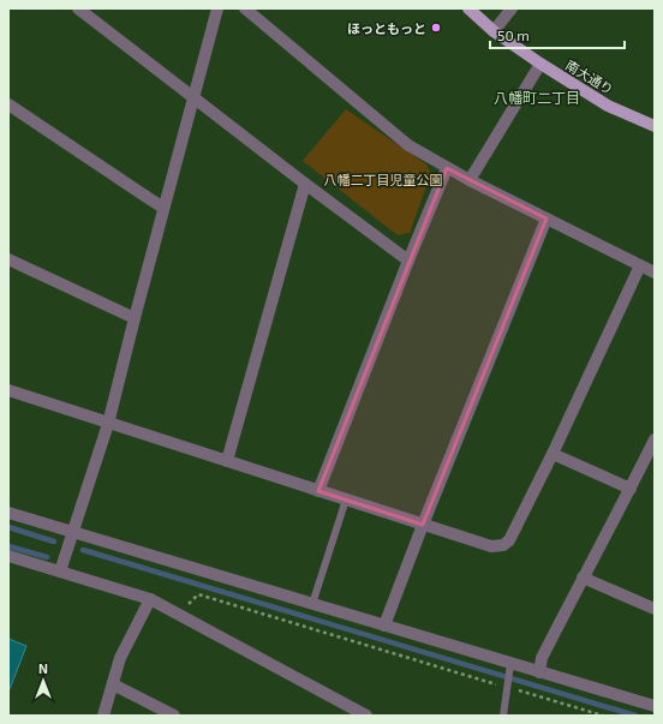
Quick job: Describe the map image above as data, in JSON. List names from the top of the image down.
{
  "streets": {
    "main road": ["南大通り"]
  },
  "districts": ["八幡町二丁目"],
  "parks": ["八幡二丁目児童公園"],
  "places": ["ほっともっと"],
  "scale_bar": "50 m",
  "north": "top"
}
